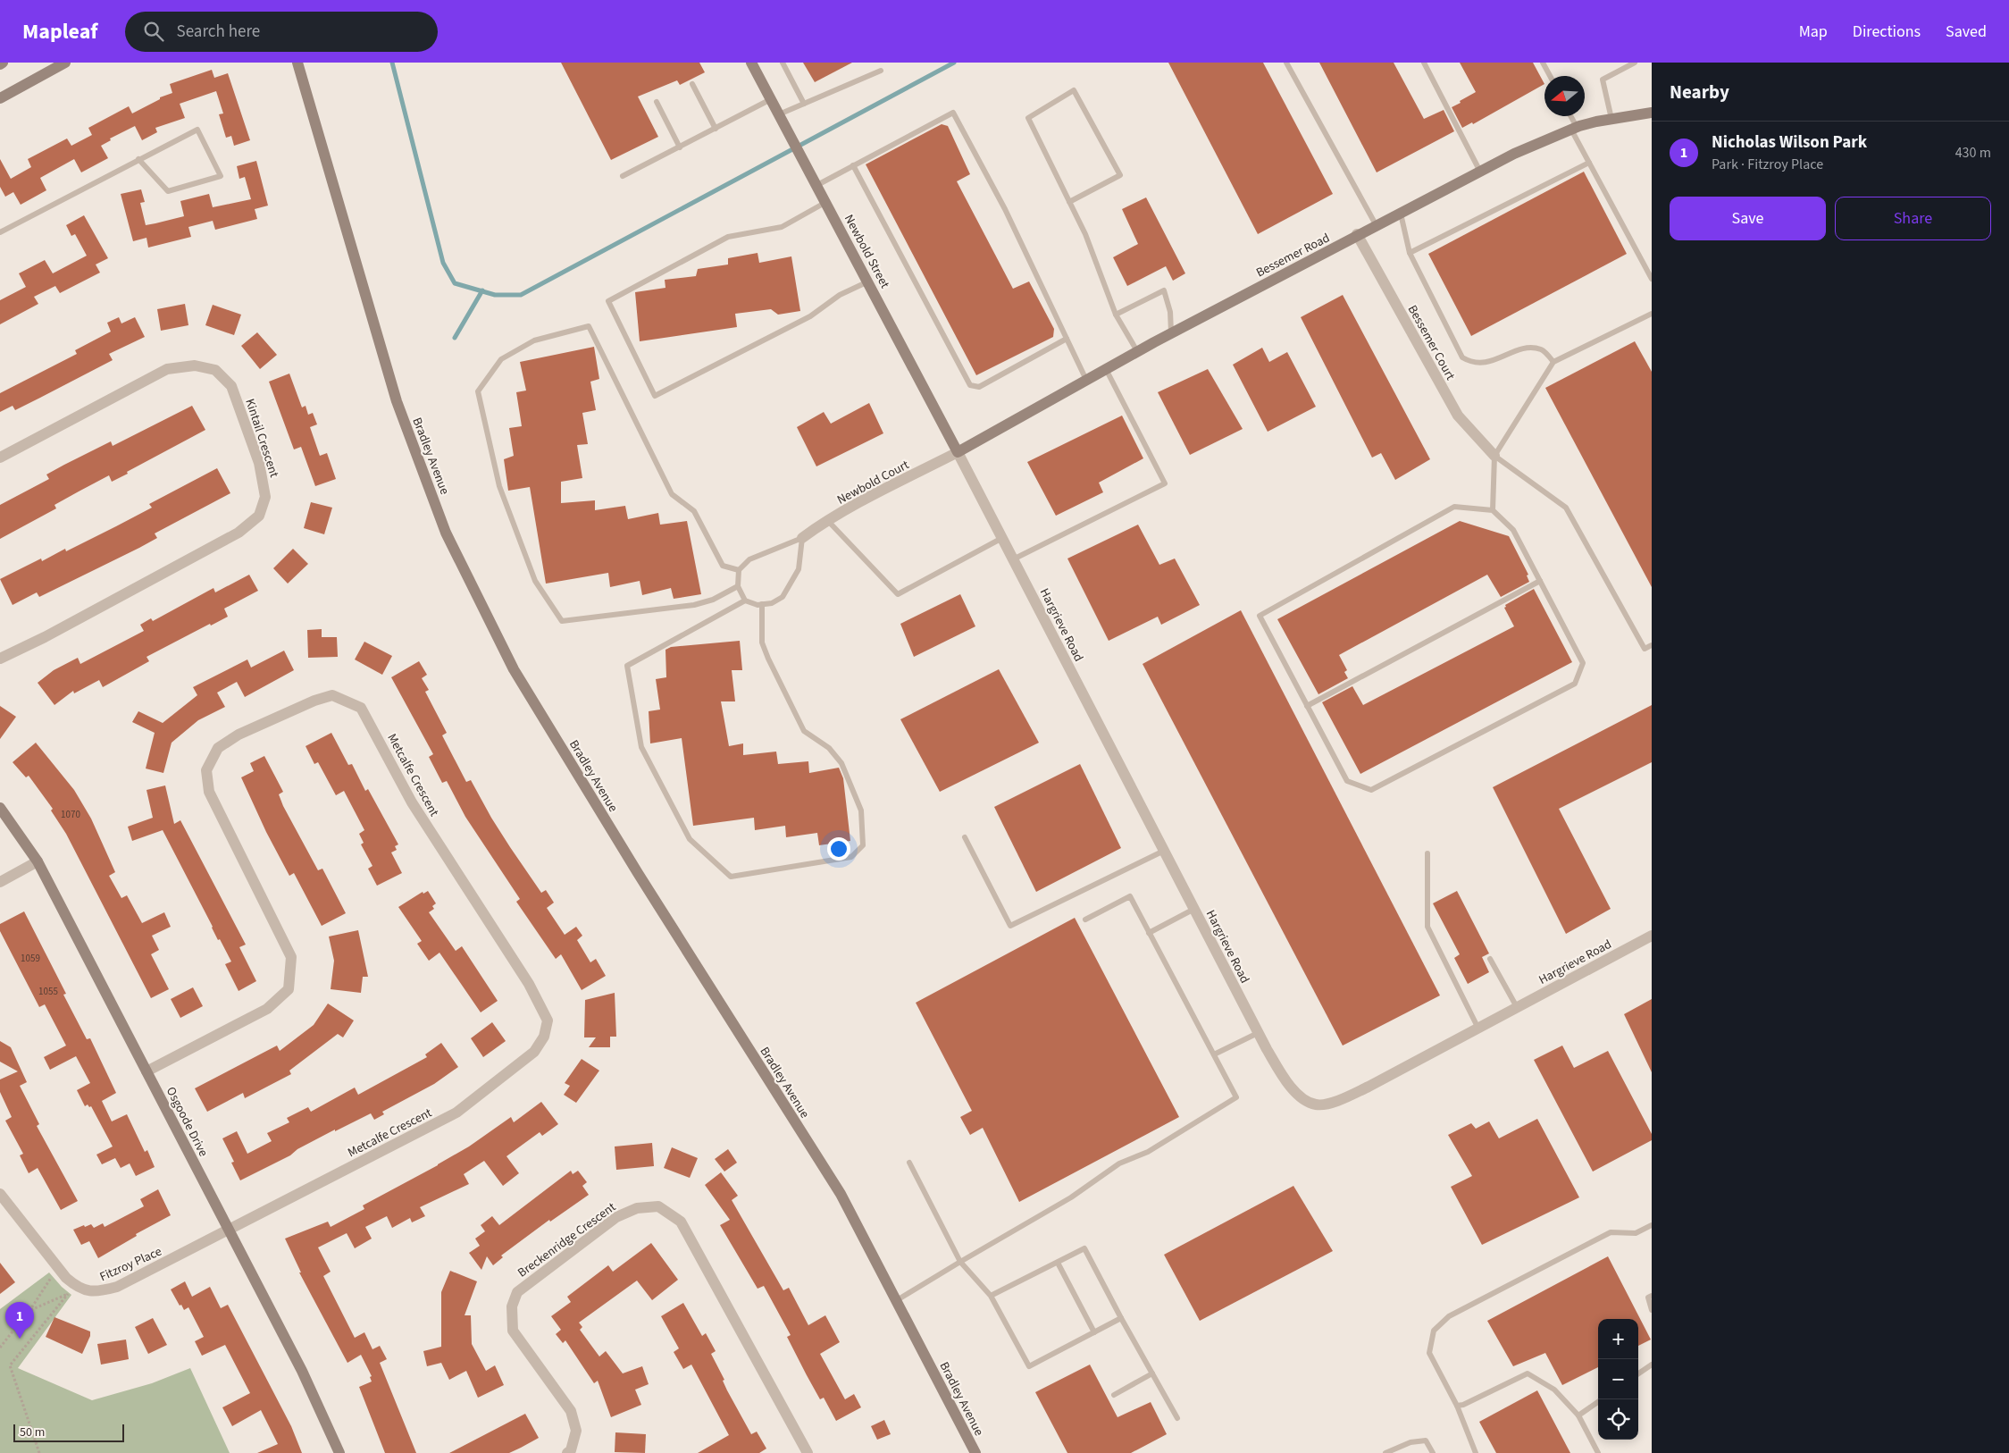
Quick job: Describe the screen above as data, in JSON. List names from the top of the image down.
{
  "streets": {
    "street": [
      "Newbold Street",
      "Bessemer Road",
      "Bessemer Court",
      "Kintail Crescent",
      "Bradley Avenue",
      "Newbold Court",
      "Hargrieve Road",
      "Metcalfe Crescent",
      "Osgoode Drive",
      "Breckenridge Crescent",
      "Fitzroy Place"
    ]
  },
  "crossings": [
    ["Newbold Street", "Bessemer Road"],
    ["Newbold Street", "Newbold Court"],
    ["Newbold Street", "Hargrieve Road"],
    ["Bessemer Road", "Bessemer Court"],
    ["Bessemer Road", "Newbold Court"],
    ["Bessemer Road", "Hargrieve Road"],
    ["Newbold Court", "Hargrieve Road"],
    ["Metcalfe Crescent", "Osgoode Drive"],
    ["Metcalfe Crescent", "Fitzroy Place"],
    ["Osgoode Drive", "Fitzroy Place"]
  ],
  "house_numbers": ["1070", "1059", "1055"],
  "scale_bar": "50 m",
  "north": "left",
  "page": {
    "header": "Mapleaf",
    "search": "Search here",
    "nav": ["Map", "Directions", "Saved"],
    "heading": "Nearby",
    "list": [
      {
        "mark": "1",
        "name": "Nicholas Wilson Park",
        "note": "Park · Fitzroy Place",
        "value": "430 m"
      }
    ],
    "buttons": ["Save", "Share"],
    "pins": "1",
    "map_buttons": ["+", "−"],
    "scale": "50 m"
  }
}
